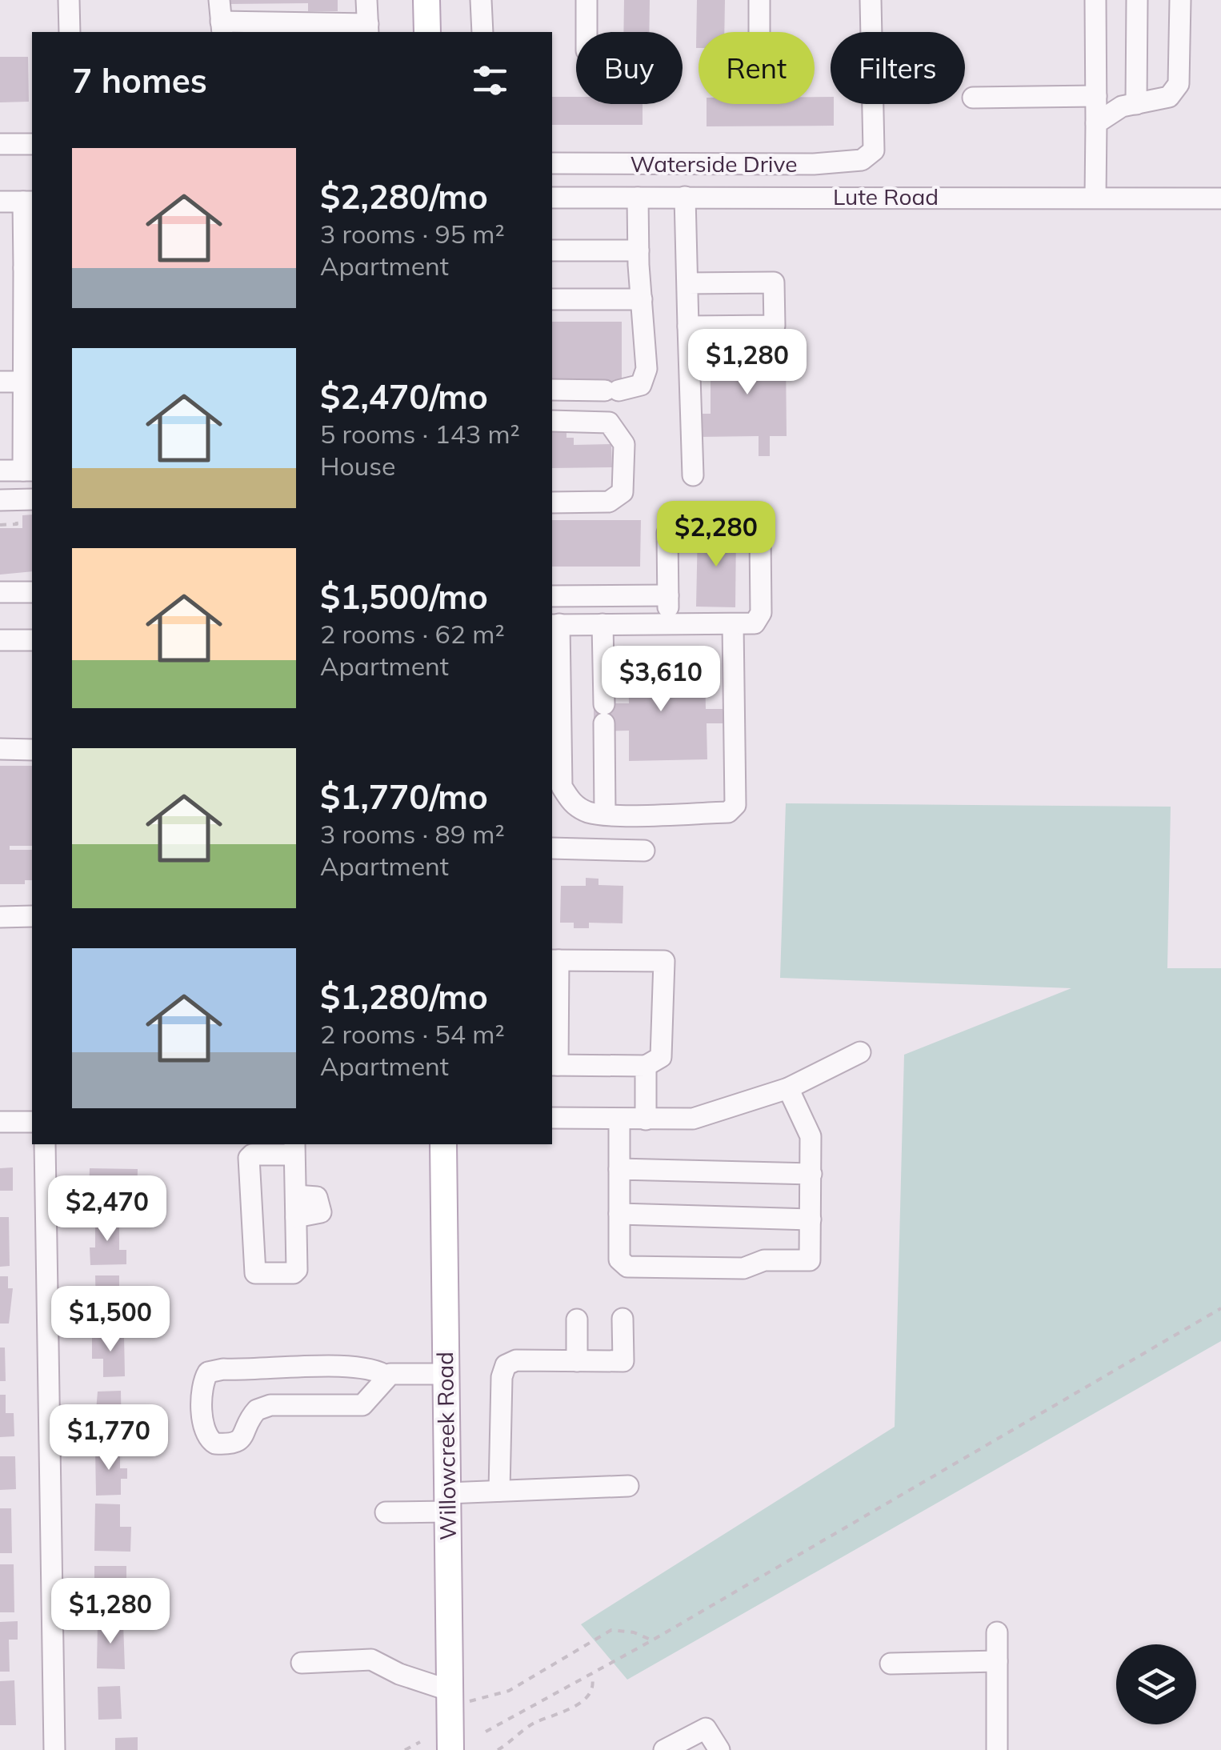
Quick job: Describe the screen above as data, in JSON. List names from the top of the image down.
{
  "streets": {
    "main road": ["Willowcreek Road"],
    "street": ["Waterside Drive", "Lute Road"]
  },
  "page": {
    "chip": ["Buy", "Rent", "Filters"],
    "heading": "7 homes",
    "list": [
      {
        "name": "$2,280/mo",
        "note": "3 rooms · 95 m² · Apartment"
      },
      {
        "name": "$2,470/mo",
        "note": "5 rooms · 143 m² · House"
      },
      {
        "name": "$1,500/mo",
        "note": "2 rooms · 62 m² · Apartment"
      },
      {
        "name": "$1,770/mo",
        "note": "3 rooms · 89 m² · Apartment"
      },
      {
        "name": "$1,280/mo",
        "note": "2 rooms · 54 m² · Apartment"
      }
    ],
    "price": [
      "$1,280",
      "$2,280",
      "$3,610",
      "$2,470",
      "$1,500",
      "$1,770",
      "$1,280"
    ]
  }
}
